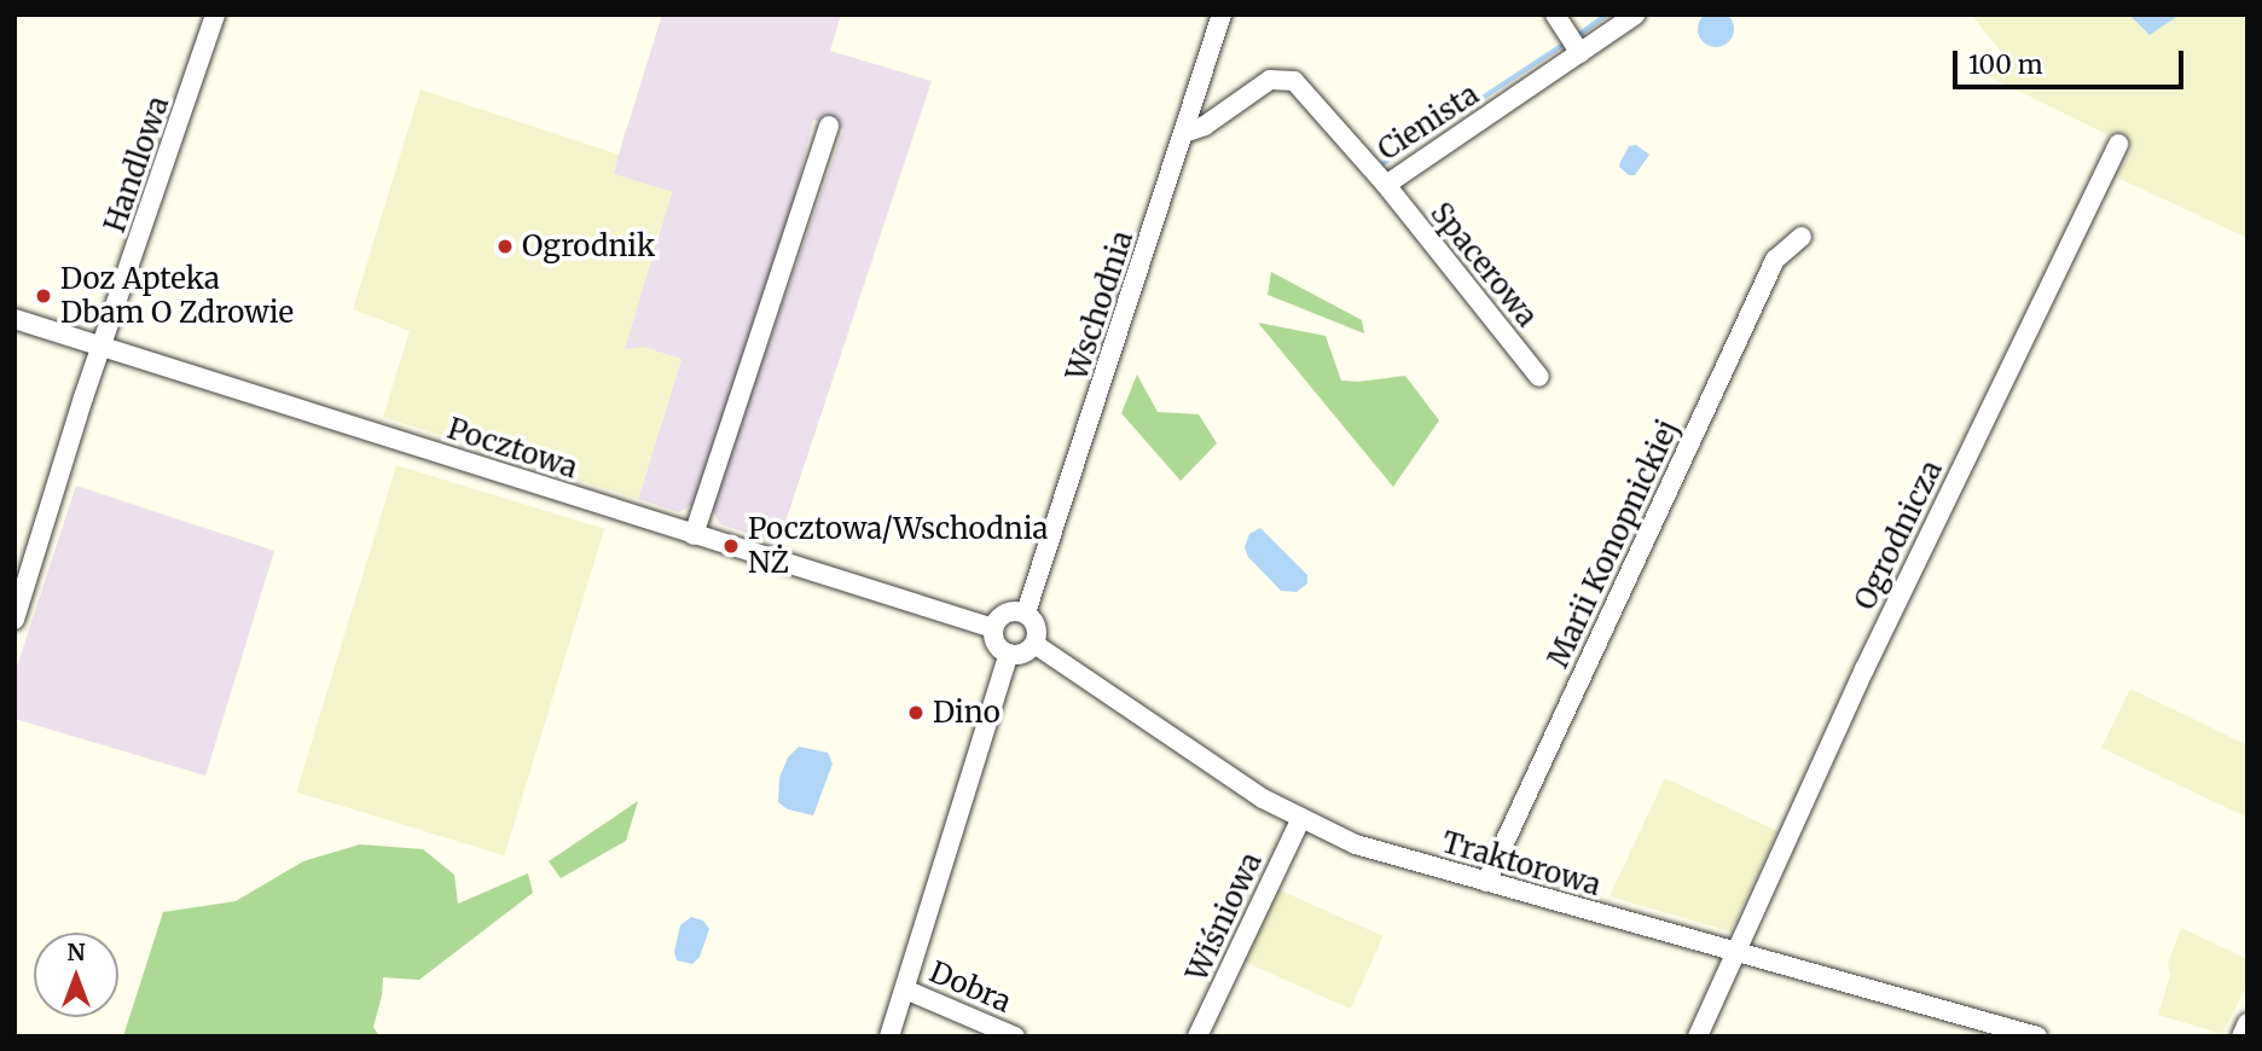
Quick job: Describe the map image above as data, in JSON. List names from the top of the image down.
{
  "streets": {
    "street": [
      "Cienista",
      "Handlowa",
      "Spacerowa",
      "Wschodnia",
      "Pocztowa",
      "Ogrodnicza",
      "Marii Konopnickiej",
      "Traktorowa",
      "Wiśniowa",
      "Dobra"
    ]
  },
  "crossings": [
    ["Cienista", "Spacerowa"],
    ["Cienista", "Wschodnia"],
    ["Handlowa", "Pocztowa"],
    ["Wschodnia", "Pocztowa"],
    ["Wschodnia", "Traktorowa"],
    ["Pocztowa", "Traktorowa"],
    ["Ogrodnicza", "Traktorowa"],
    ["Marii Konopnickiej", "Traktorowa"],
    ["Traktorowa", "Wiśniowa"]
  ],
  "places": [
    "Ogrodnik",
    "Doz Apteka Dbam O Zdrowie",
    "Pocztowa/Wschodnia NŻ",
    "Dino"
  ],
  "scale_bar": "100 m",
  "north": "top"
}
